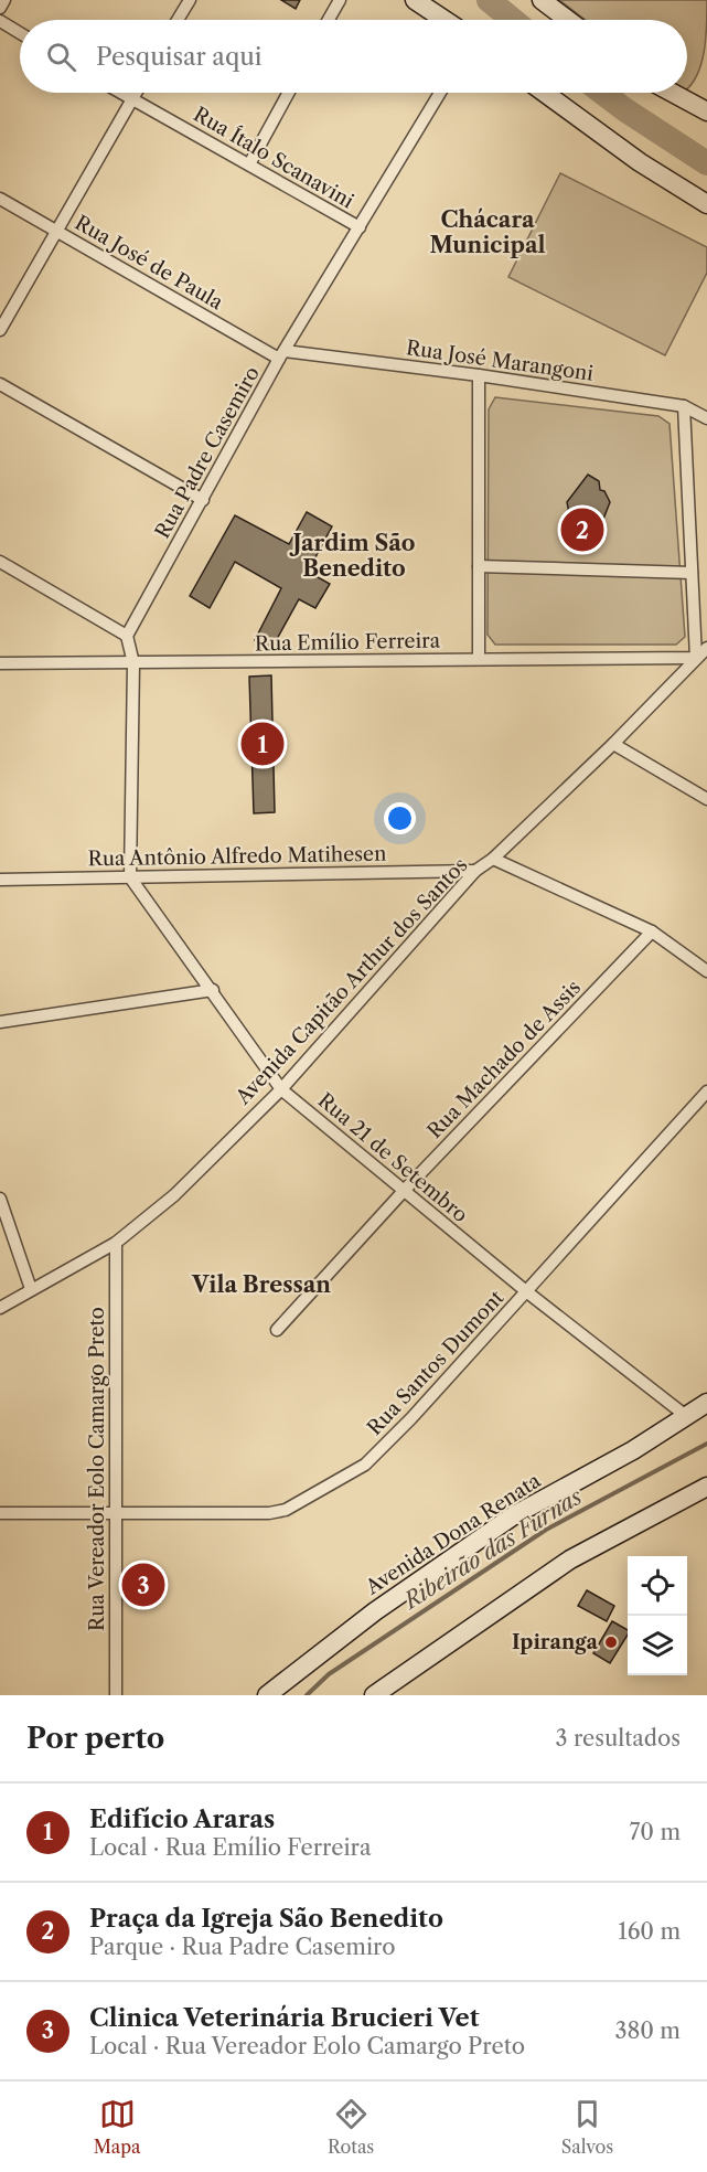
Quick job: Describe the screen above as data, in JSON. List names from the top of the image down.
{
  "streets": {
    "main road": ["Avenida Dona Renata"],
    "street": [
      "Rua Ítalo Scanavini",
      "Rua José de Paula",
      "Rua José Marangoni",
      "Rua Padre Casemiro",
      "Rua Emílio Ferreira",
      "Rua Antônio Alfredo Matihesen",
      "Avenida Capitão Arthur dos Santos",
      "Rua Machado de Assis",
      "Rua 21 de Setembro",
      "Rua Santos Dumont",
      "Rua Vereador Eolo Camargo Preto"
    ]
  },
  "crossings": [
    ["Rua Ítalo Scanavini", "Rua Padre Casemiro"],
    ["Rua José de Paula", "Rua José Marangoni"],
    ["Rua José de Paula", "Rua Padre Casemiro"],
    ["Rua José Marangoni", "Rua Padre Casemiro"],
    ["Rua Emílio Ferreira", "Avenida Capitão Arthur dos Santos"],
    ["Rua Antônio Alfredo Matihesen", "Avenida Capitão Arthur dos Santos"],
    ["Rua Antônio Alfredo Matihesen", "Rua 21 de Setembro"],
    ["Avenida Capitão Arthur dos Santos", "Rua 21 de Setembro"],
    ["Avenida Capitão Arthur dos Santos", "Rua Vereador Eolo Camargo Preto"],
    ["Rua Machado de Assis", "Rua 21 de Setembro"],
    ["Rua 21 de Setembro", "Rua Santos Dumont"],
    ["Rua 21 de Setembro", "Avenida Dona Renata"],
    ["Rua Santos Dumont", "Rua Vereador Eolo Camargo Preto"]
  ],
  "districts": ["Chácara Municipal", "Jardim São Benedito", "Vila Bressan"],
  "water": ["Ribeirão das Furnas"],
  "places": ["Ipiranga"],
  "page": {
    "search": "Pesquisar aqui",
    "pins": ["2", "1", "3"],
    "heading": ["Por perto", "3 resultados"],
    "list": [
      {
        "mark": "1",
        "name": "Edifício Araras",
        "note": "Local · Rua Emílio Ferreira",
        "value": "70 m"
      },
      {
        "mark": "2",
        "name": "Praça da Igreja São Benedito",
        "note": "Parque · Rua Padre Casemiro",
        "value": "160 m"
      },
      {
        "mark": "3",
        "name": "Clinica Veterinária Brucieri Vet",
        "note": "Local · Rua Vereador Eolo Camargo Preto",
        "value": "380 m"
      }
    ],
    "nav": ["Mapa", "Rotas", "Salvos"]
  }
}
